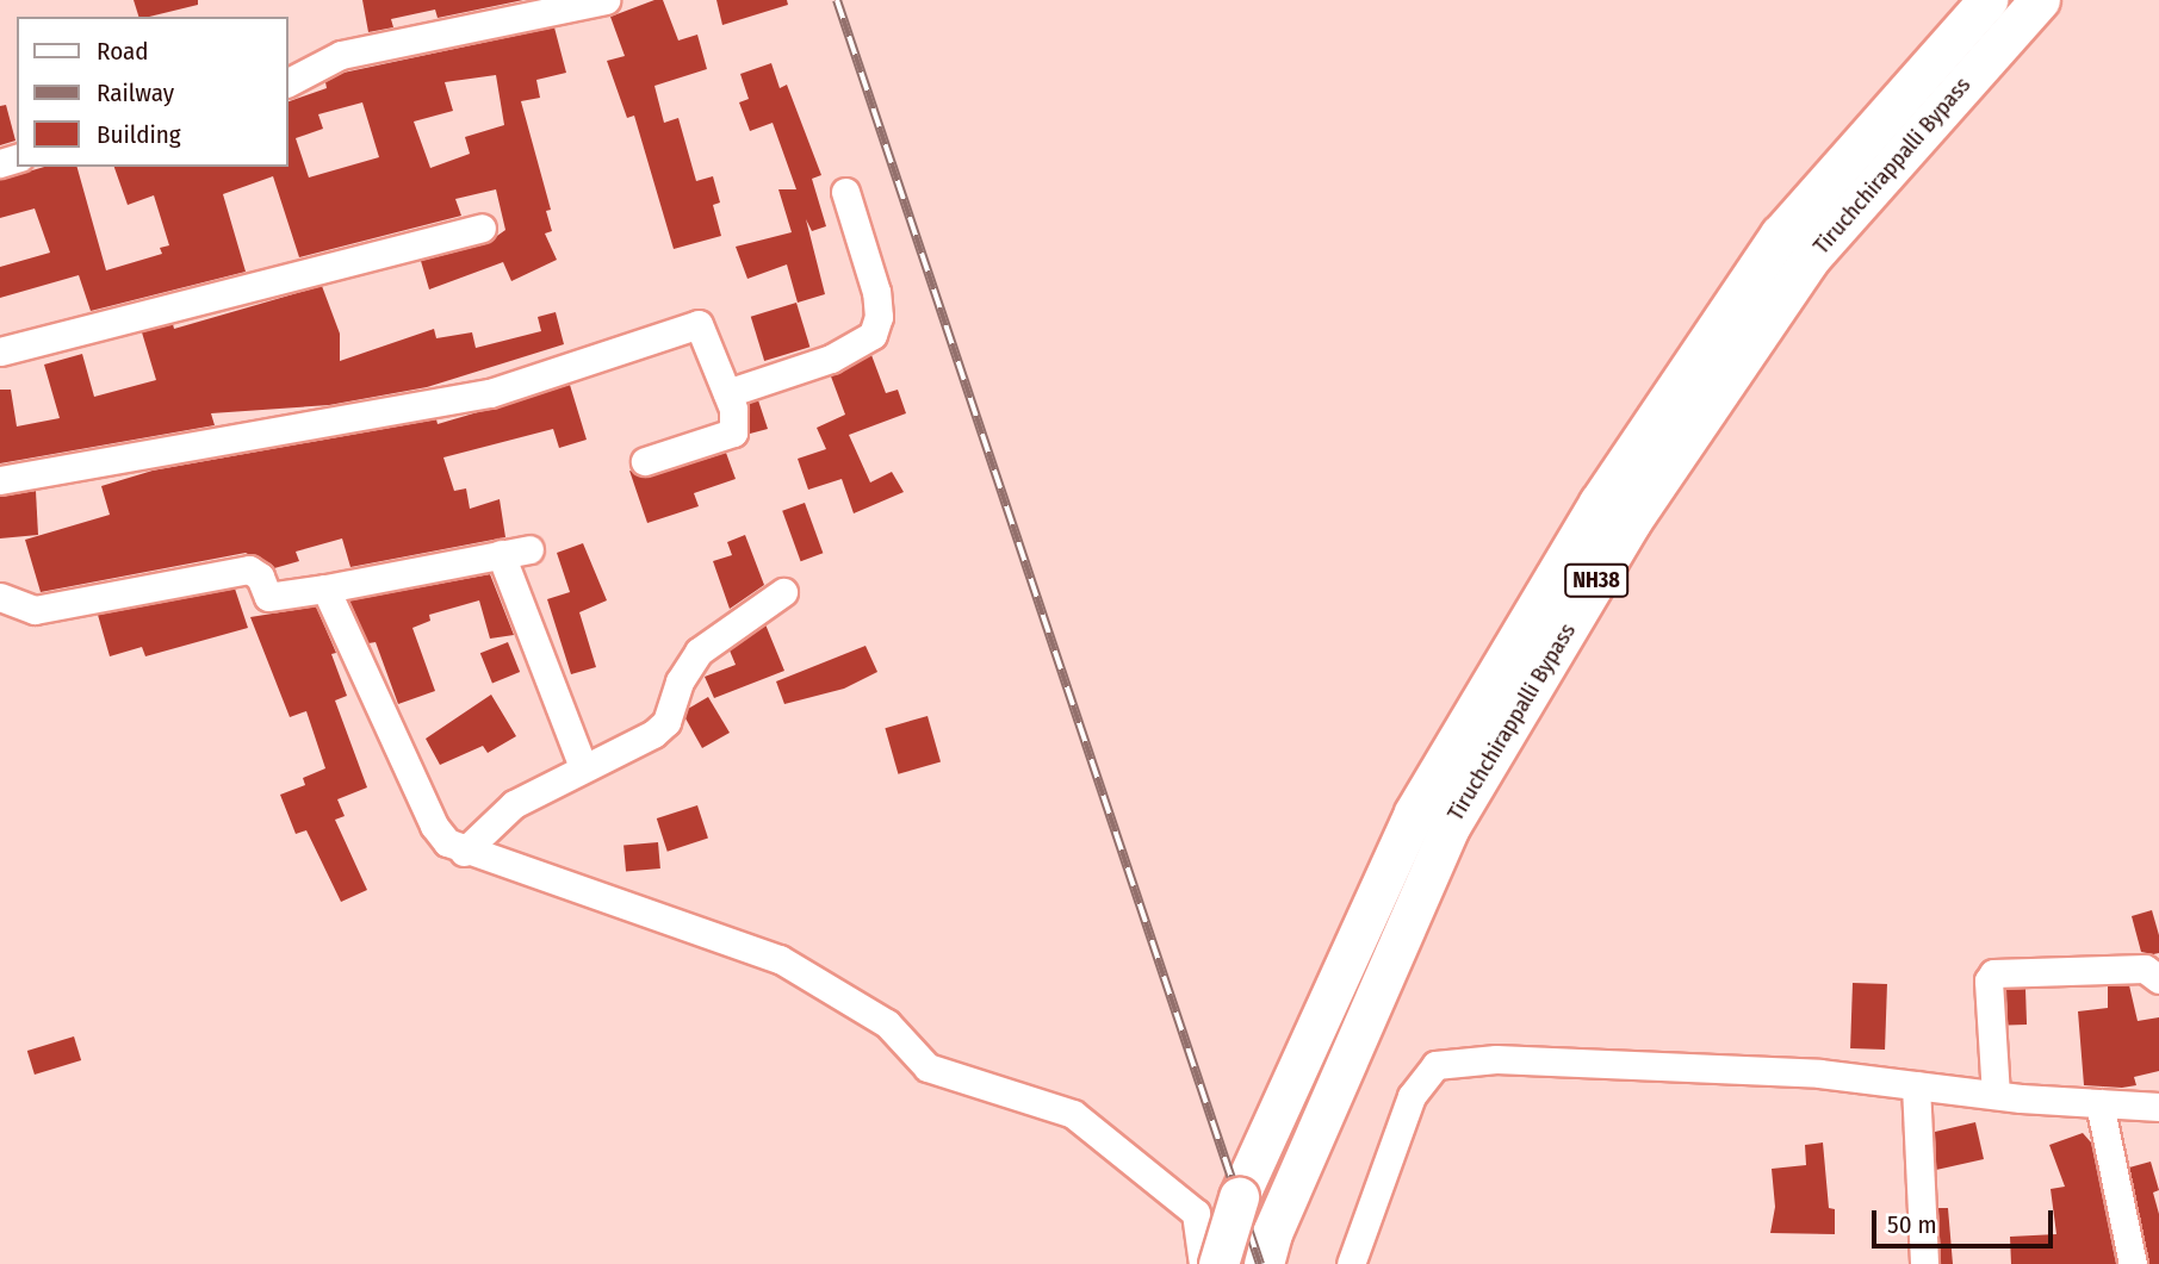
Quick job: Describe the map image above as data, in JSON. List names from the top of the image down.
{
  "streets": {
    "highway": ["Tiruchchirappalli Bypass", "NH38"]
  },
  "legend": ["Road", "Railway", "Building"],
  "scale_bar": "50 m"
}
